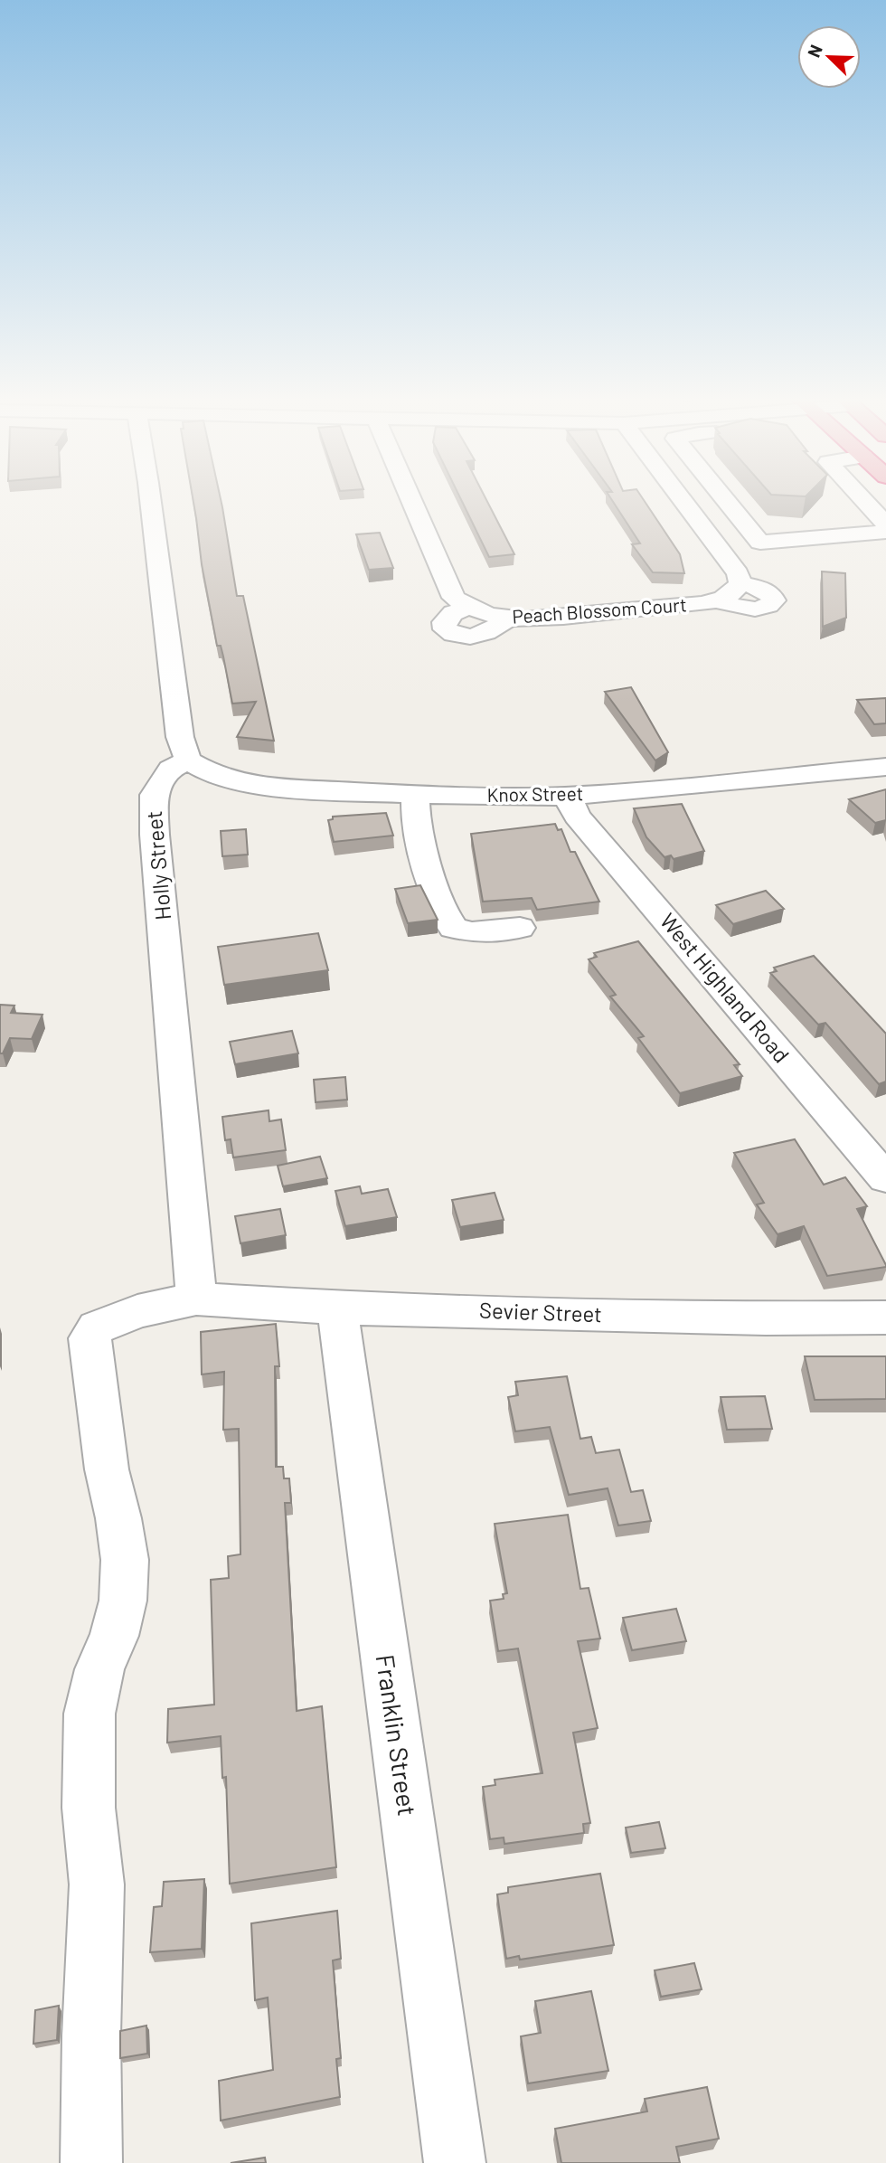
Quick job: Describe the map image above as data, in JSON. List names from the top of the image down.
{
  "streets": {
    "street": [
      "Peach Blossom Court",
      "Knox Street",
      "Holly Street",
      "West Highland Road",
      "Sevier Street",
      "Franklin Street"
    ]
  },
  "crossings": [
    ["Knox Street", "Holly Street"],
    ["Knox Street", "West Highland Road"],
    ["Holly Street", "Sevier Street"],
    ["Sevier Street", "Franklin Street"]
  ],
  "north": "top left"
}
